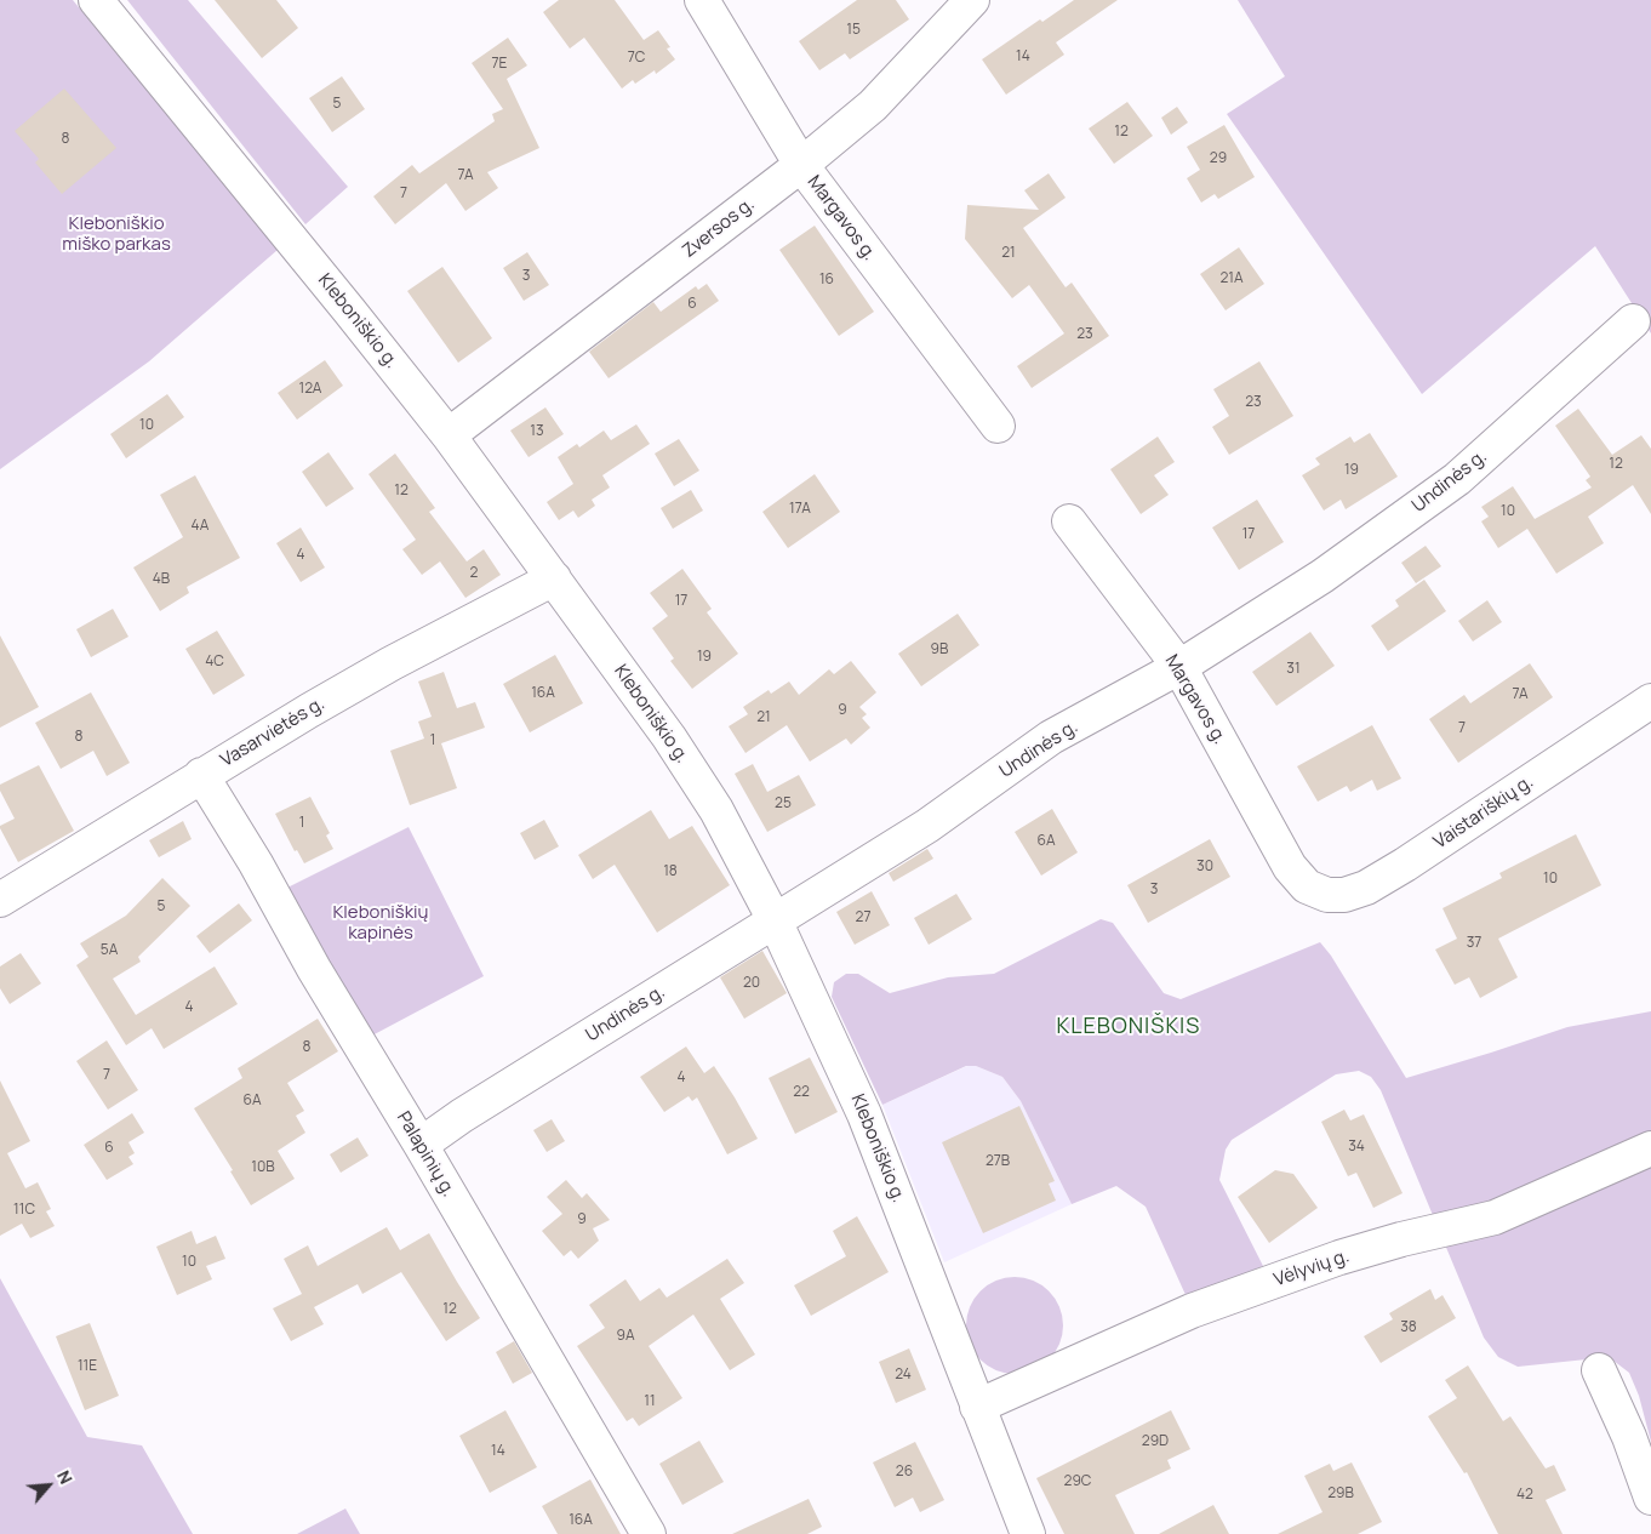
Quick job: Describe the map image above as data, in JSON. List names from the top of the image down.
{
  "streets": {
    "street": [
      "Margavos g.",
      "Zversos g.",
      "Kleboniškio g.",
      "Undinės g.",
      "Vasarvietės g.",
      "Vaistariškių g.",
      "Palapinių g.",
      "Vėlyvių g."
    ]
  },
  "crossings": [
    ["Margavos g.", "Zversos g."],
    ["Margavos g.", "Undinės g."],
    ["Margavos g.", "Vaistariškių g."],
    ["Zversos g.", "Kleboniškio g."],
    ["Kleboniškio g.", "Undinės g."],
    ["Kleboniškio g.", "Vasarvietės g."],
    ["Kleboniškio g.", "Vėlyvių g."],
    ["Undinės g.", "Palapinių g."],
    ["Vasarvietės g.", "Palapinių g."]
  ],
  "districts": ["KLEBONIŠKIS"],
  "parks": ["Kleboniškio miško parkas", "Kleboniškių kapinės"],
  "house_numbers": [
    "15",
    "14",
    "7C",
    "7E",
    "5",
    "12",
    "8",
    "29",
    "7A",
    "7",
    "21",
    "3",
    "21A",
    "16",
    "6",
    "23",
    "12A",
    "23",
    "10",
    "13",
    "12",
    "19",
    "12",
    "17A",
    "10",
    "4A",
    "17",
    "4",
    "2",
    "4B",
    "17",
    "9B",
    "19",
    "4C",
    "31",
    "16A",
    "7A",
    "9",
    "21",
    "7",
    "8",
    "1",
    "25",
    "1",
    "6A",
    "30",
    "18",
    "10",
    "3",
    "5",
    "27",
    "37",
    "5A",
    "20",
    "4",
    "8",
    "7",
    "4",
    "22",
    "6A",
    "34",
    "6",
    "27B",
    "10B",
    "11C",
    "9",
    "10",
    "12",
    "38",
    "9A",
    "11E",
    "24",
    "11",
    "29D",
    "14",
    "26",
    "29C",
    "29B",
    "42",
    "16A"
  ],
  "north": "top right"
}
